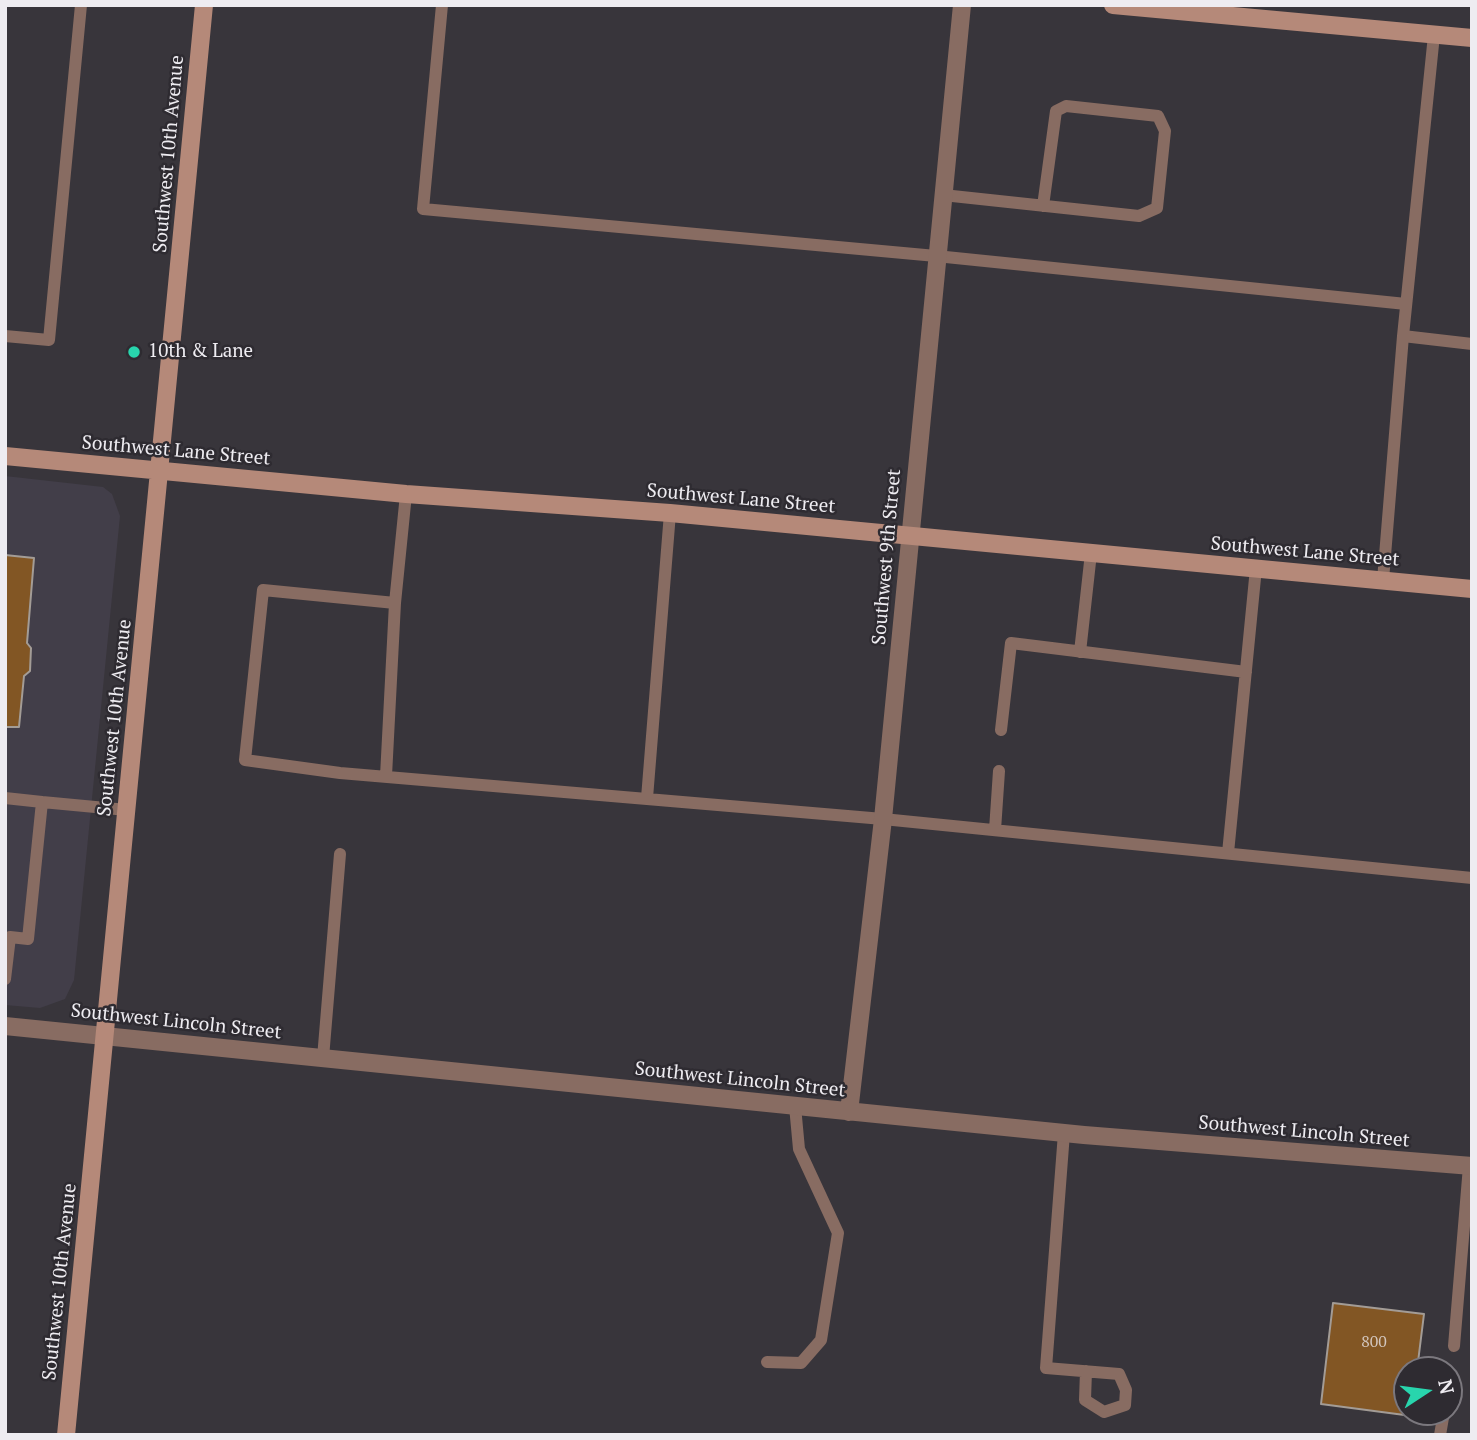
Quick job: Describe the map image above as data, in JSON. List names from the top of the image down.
{
  "streets": {
    "main road": ["Southwest 10th Avenue", "Southwest Lane Street"],
    "street": ["Southwest 9th Street", "Southwest Lincoln Street"]
  },
  "crossings": [
    ["Southwest 10th Avenue", "Southwest Lane Street"],
    ["Southwest 10th Avenue", "Southwest Lincoln Street"],
    ["Southwest Lane Street", "Southwest 9th Street"],
    ["Southwest 9th Street", "Southwest Lincoln Street"]
  ],
  "places": ["10th & Lane"],
  "house_numbers": ["800"],
  "north": "right"
}
